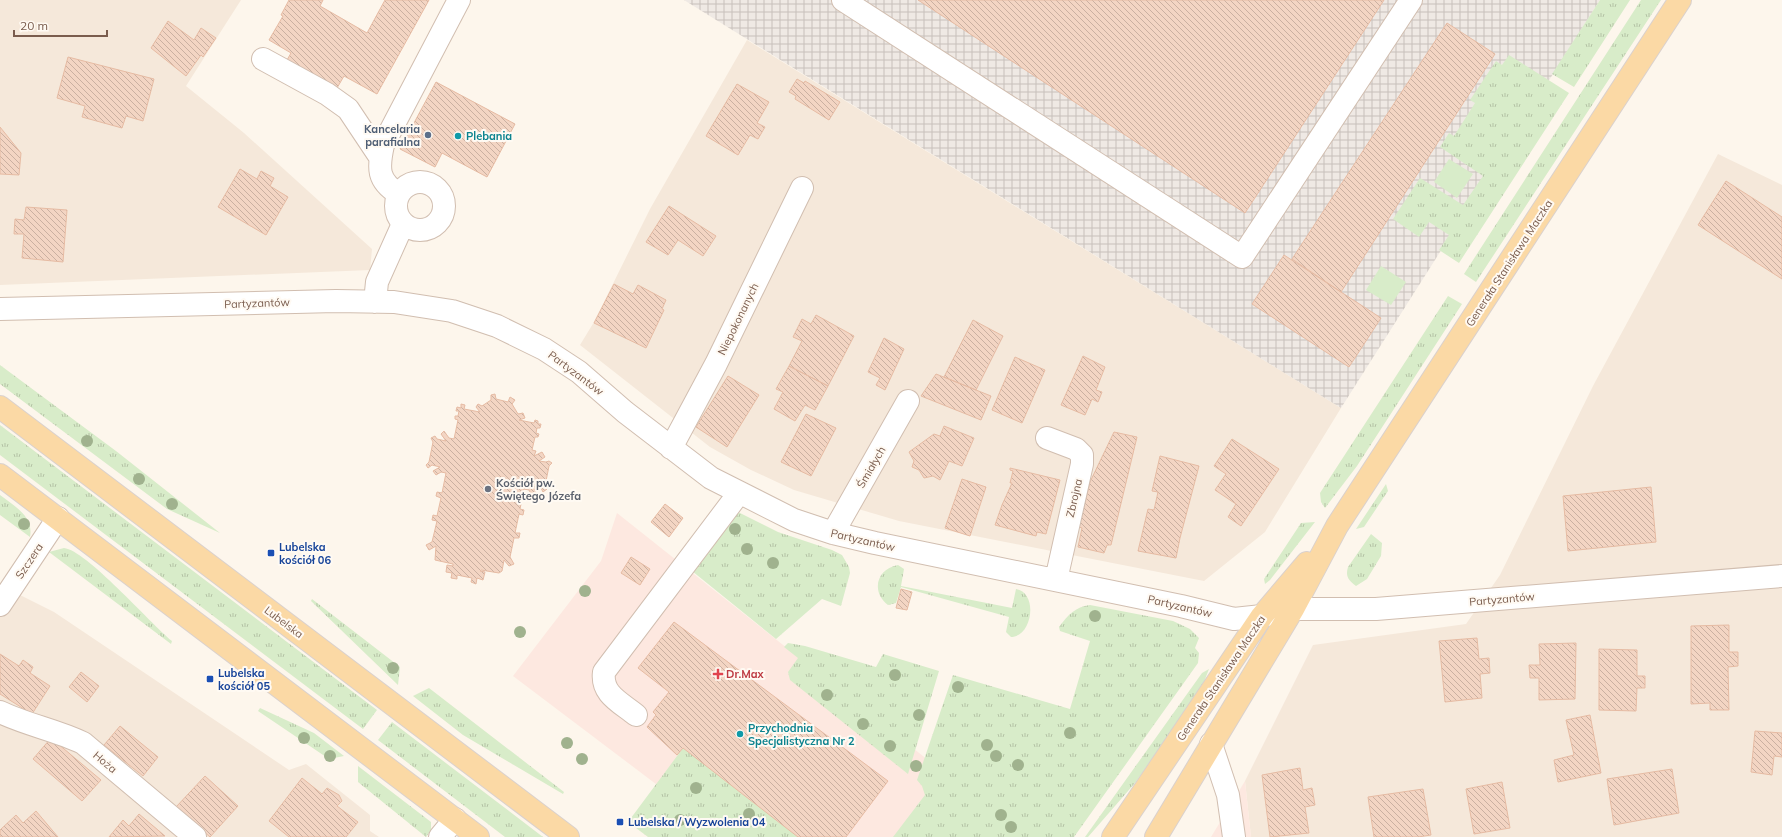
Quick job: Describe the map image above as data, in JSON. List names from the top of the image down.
{
  "streets": {
    "main road": ["Generała Stanisława Maczka", "Lubelska"],
    "street": [
      "Partyzantów",
      "Niepokonanych",
      "Śmiałych",
      "Zbrojna",
      "Szczera",
      "Hoża"
    ]
  },
  "crossings": [
    ["Generała Stanisława Maczka", "Partyzantów"],
    ["Partyzantów", "Niepokonanych"],
    ["Partyzantów", "Śmiałych"],
    ["Partyzantów", "Zbrojna"]
  ],
  "places": {
    "other": [
      "Kancelaria parafialna",
      "Plebania",
      "Kościół pw. Świętego Józefa",
      "Przychodnia Specjalistyczna Nr 2"
    ],
    "transit": ["Lubelska kościół 06", "Lubelska kościół 05", "Lubelska / Wyzwolenia 04"],
    "health": ["Dr.Max"]
  },
  "scale_bar": "20 m"
}
